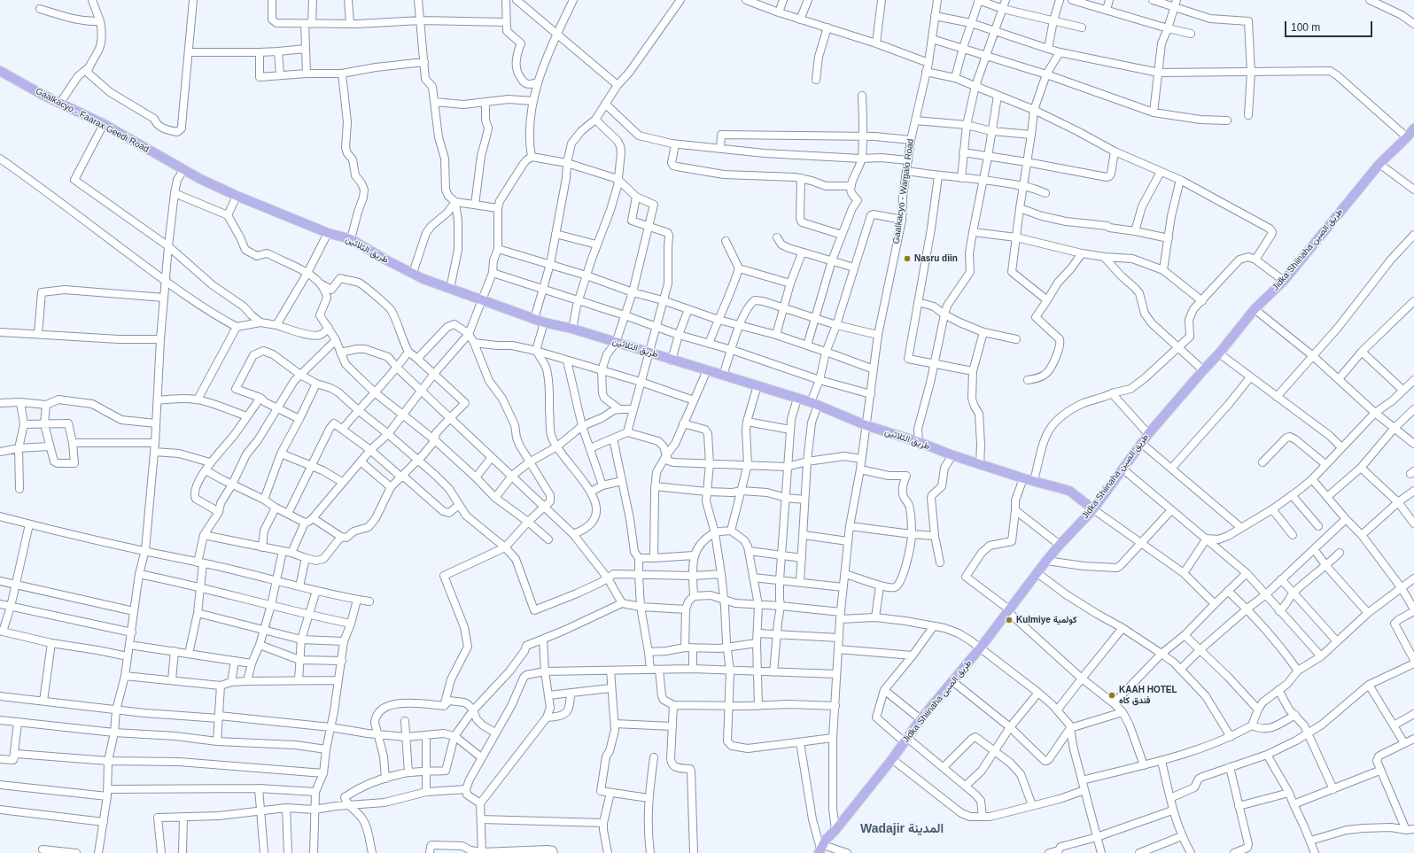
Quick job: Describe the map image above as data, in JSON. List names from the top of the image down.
{
  "streets": {
    "main road": ["Gaalkacyo - Faarax Geedi Road", "طريق الثلاثين", "Jidka Shiinaha طريق الصين"],
    "street": ["Gaalkacyo - Wargalo Road"]
  },
  "crossings": [
    ["Gaalkacyo - Faarax Geedi Road", "طريق الثلاثين"],
    ["Gaalkacyo - Wargalo Road", "طريق الثلاثين"],
    ["Gaalkacyo - Wargalo Road", "Jidka Shiinaha طريق الصين"],
    ["طريق الثلاثين", "Jidka Shiinaha طريق الصين"]
  ],
  "districts": ["Wadajir المدينة"],
  "places": ["Nasru diin", "Kulmiye كولمية", "KAAH HOTEL فندق كاه"],
  "scale_bar": "100 m"
}
